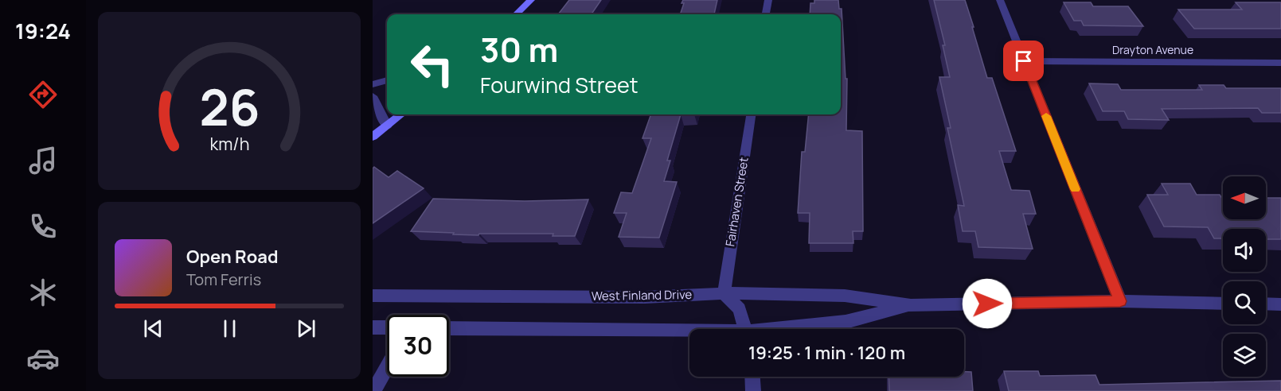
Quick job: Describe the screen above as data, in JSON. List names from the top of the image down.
{
  "streets": {
    "street": ["Drayton Avenue", "Fairhaven Street", "West Finland Drive"]
  },
  "crossings": [
    ["Fairhaven Street", "West Finland Drive"]
  ],
  "north": "left",
  "page": {
    "tabs": "19:24",
    "turn": ["30 m", "Fourwind Street"],
    "song": ["Open Road", "Tom Ferris"],
    "limit": "30",
    "trip": "19:25 · 1 min · 120 m",
    "gauge": ["26", "km/h"]
  }
}
